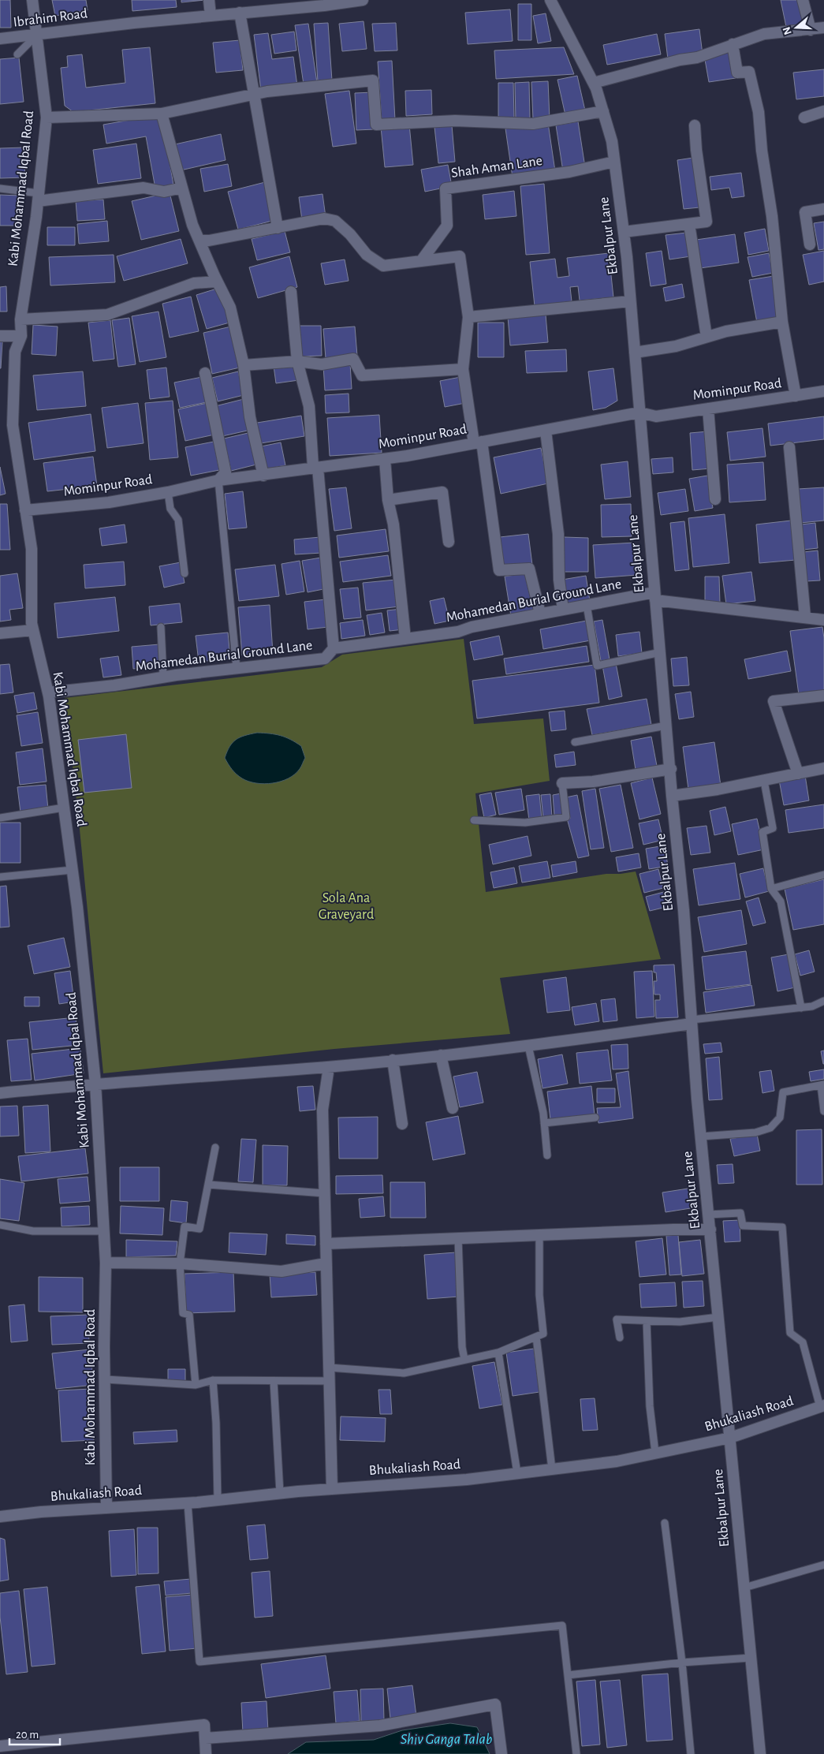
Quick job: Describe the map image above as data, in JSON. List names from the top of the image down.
{
  "streets": {
    "street": [
      "Ibrahim Road",
      "Shah Aman Lane",
      "Kabi Mohammad Iqbal Road",
      "Ekbalpur Lane",
      "Mominpur Road",
      "Mohamedan Burial Ground Lane",
      "Bhukaliash Road"
    ]
  },
  "crossings": [
    ["Ibrahim Road", "Kabi Mohammad Iqbal Road"],
    ["Shah Aman Lane", "Ekbalpur Lane"],
    ["Kabi Mohammad Iqbal Road", "Mominpur Road"],
    ["Kabi Mohammad Iqbal Road", "Mohamedan Burial Ground Lane"],
    ["Kabi Mohammad Iqbal Road", "Bhukaliash Road"],
    ["Ekbalpur Lane", "Mominpur Road"],
    ["Ekbalpur Lane", "Mohamedan Burial Ground Lane"],
    ["Ekbalpur Lane", "Bhukaliash Road"]
  ],
  "water": ["Shiv Ganga Talab"],
  "parks": ["Sola Ana Graveyard"],
  "scale_bar": "20 m",
  "north": "left"
}
